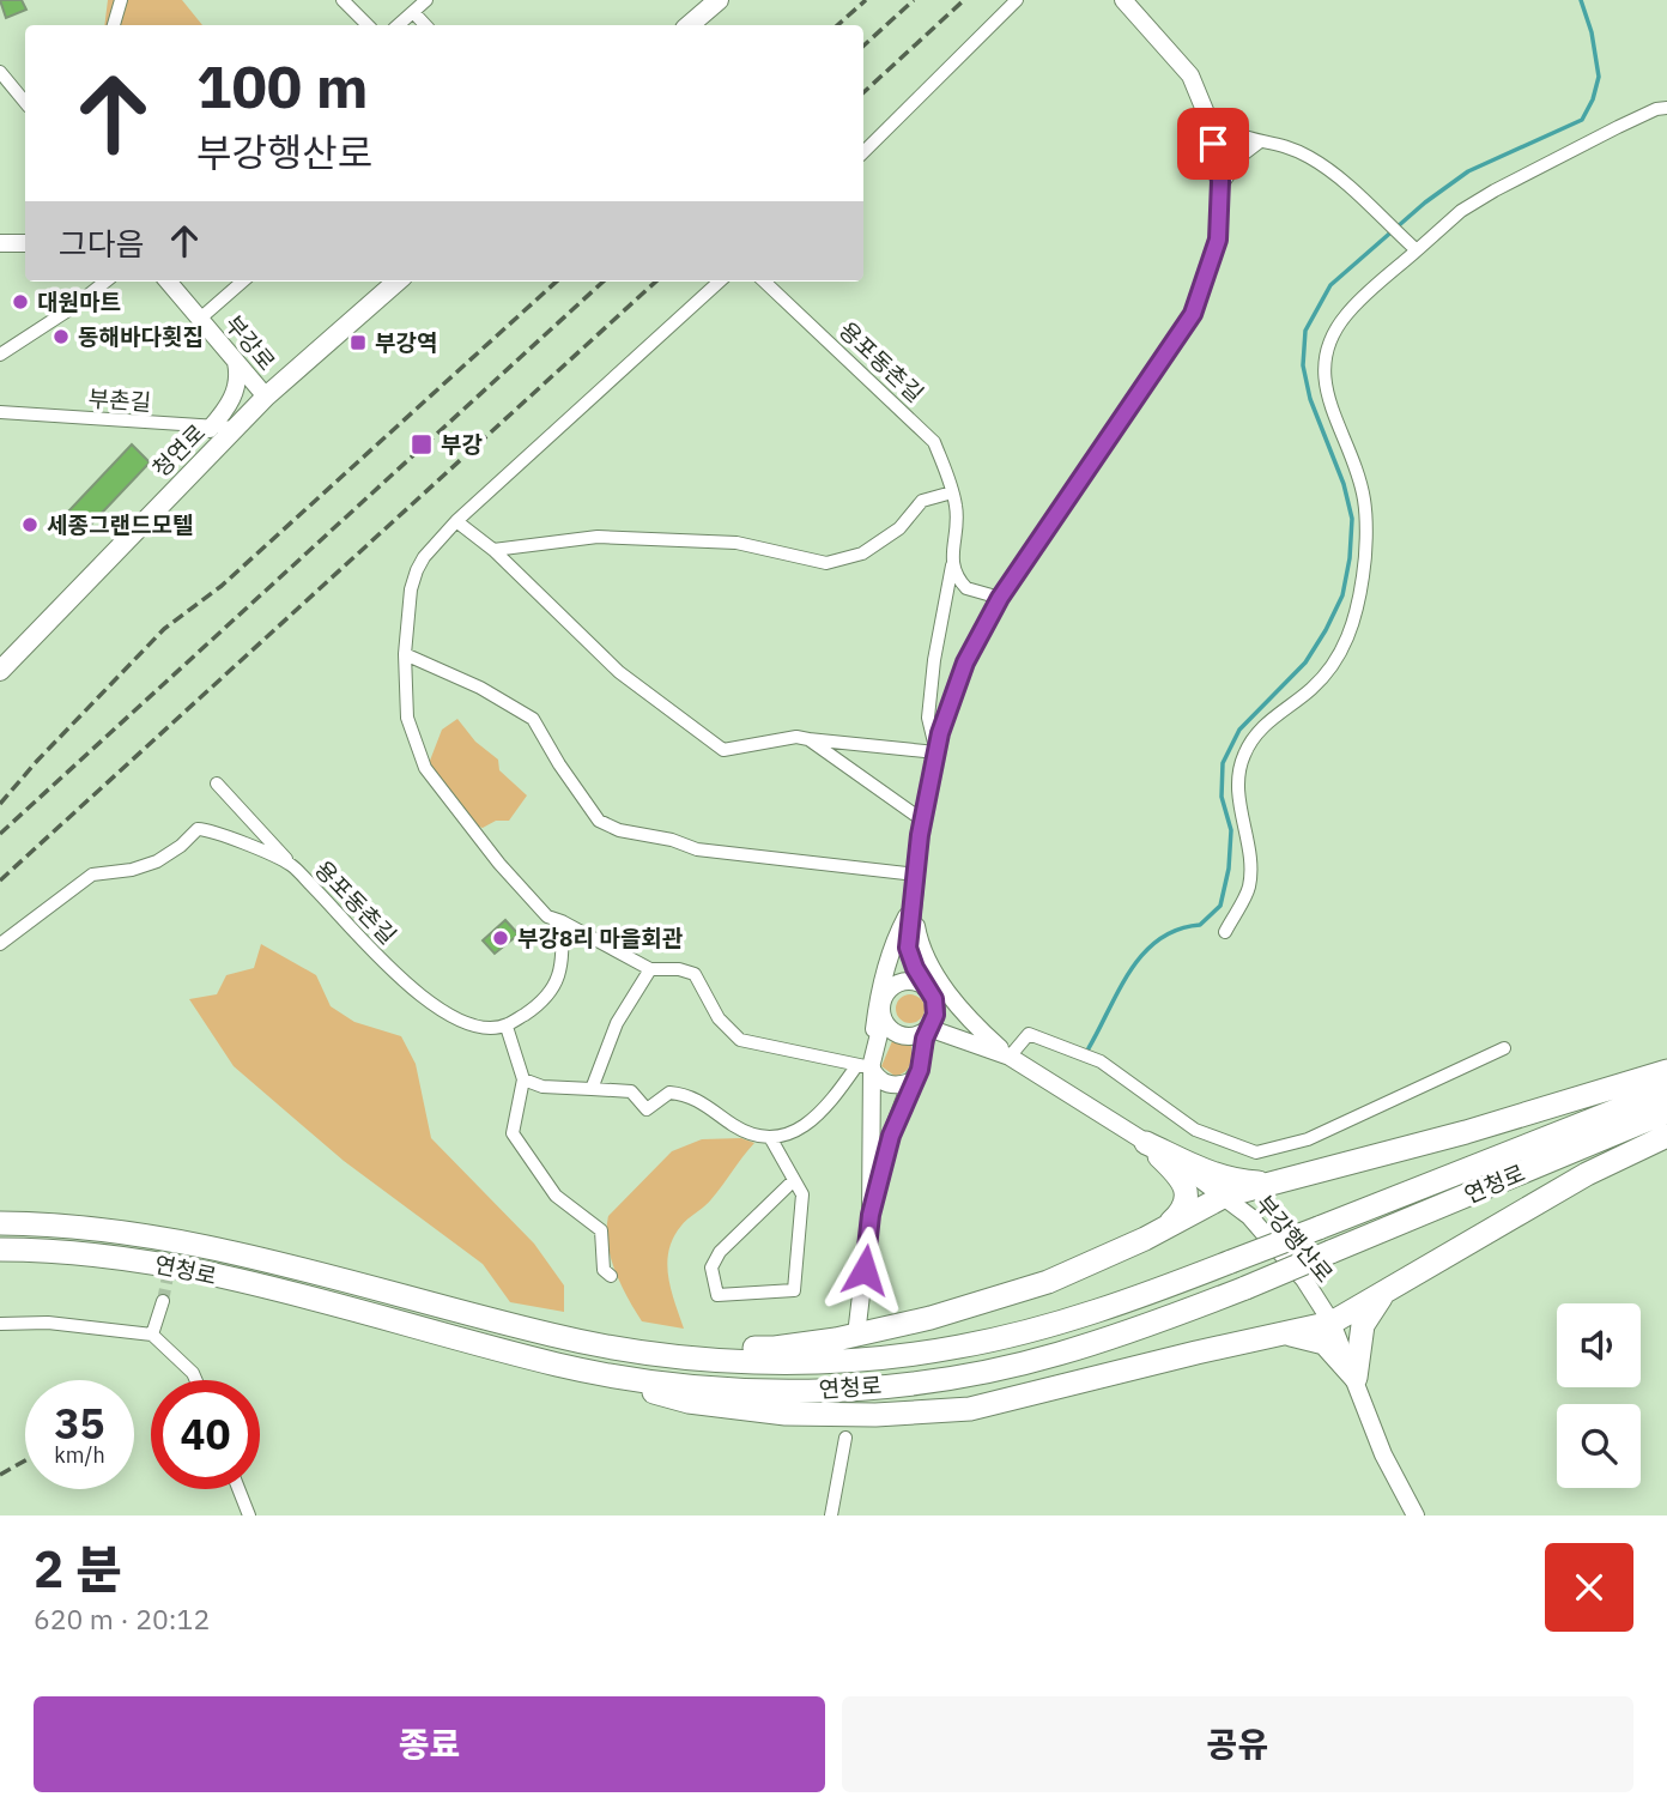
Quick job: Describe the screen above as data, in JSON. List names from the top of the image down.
{
  "streets": {
    "highway": ["연청로"],
    "main road": ["청연로"],
    "street": [
      "부강로",
      "용포동촌길",
      "부촌길",
      "부강행산로"
    ]
  },
  "crossings": [
    ["부강로", "청연로"],
    ["부촌길", "청연로"]
  ],
  "places": {
    "other": [
      "대원마트",
      "동해바다횟집",
      "세종그랜드모텔",
      "부강8리 마을회관"
    ],
    "transit": ["부강역", "부강"]
  },
  "page": {
    "turn": ["100 m", "부강행산로"],
    "then": "그다음",
    "speed": "35 km/h",
    "limit": "40",
    "heading": ["2 분", "620 m · 20:12"],
    "buttons": ["종료", "공유"]
  }
}
